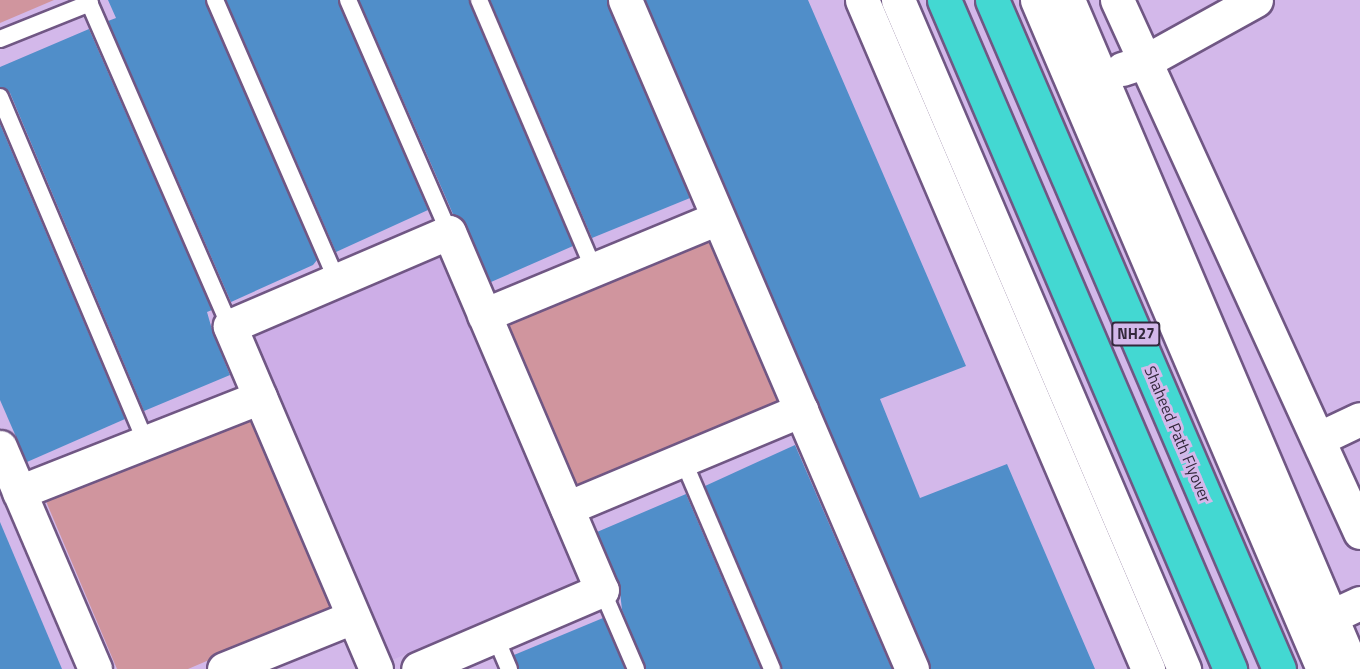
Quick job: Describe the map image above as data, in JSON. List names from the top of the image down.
{
  "streets": {
    "highway": ["NH27", "Shaheed Path Flyover"]
  }
}
